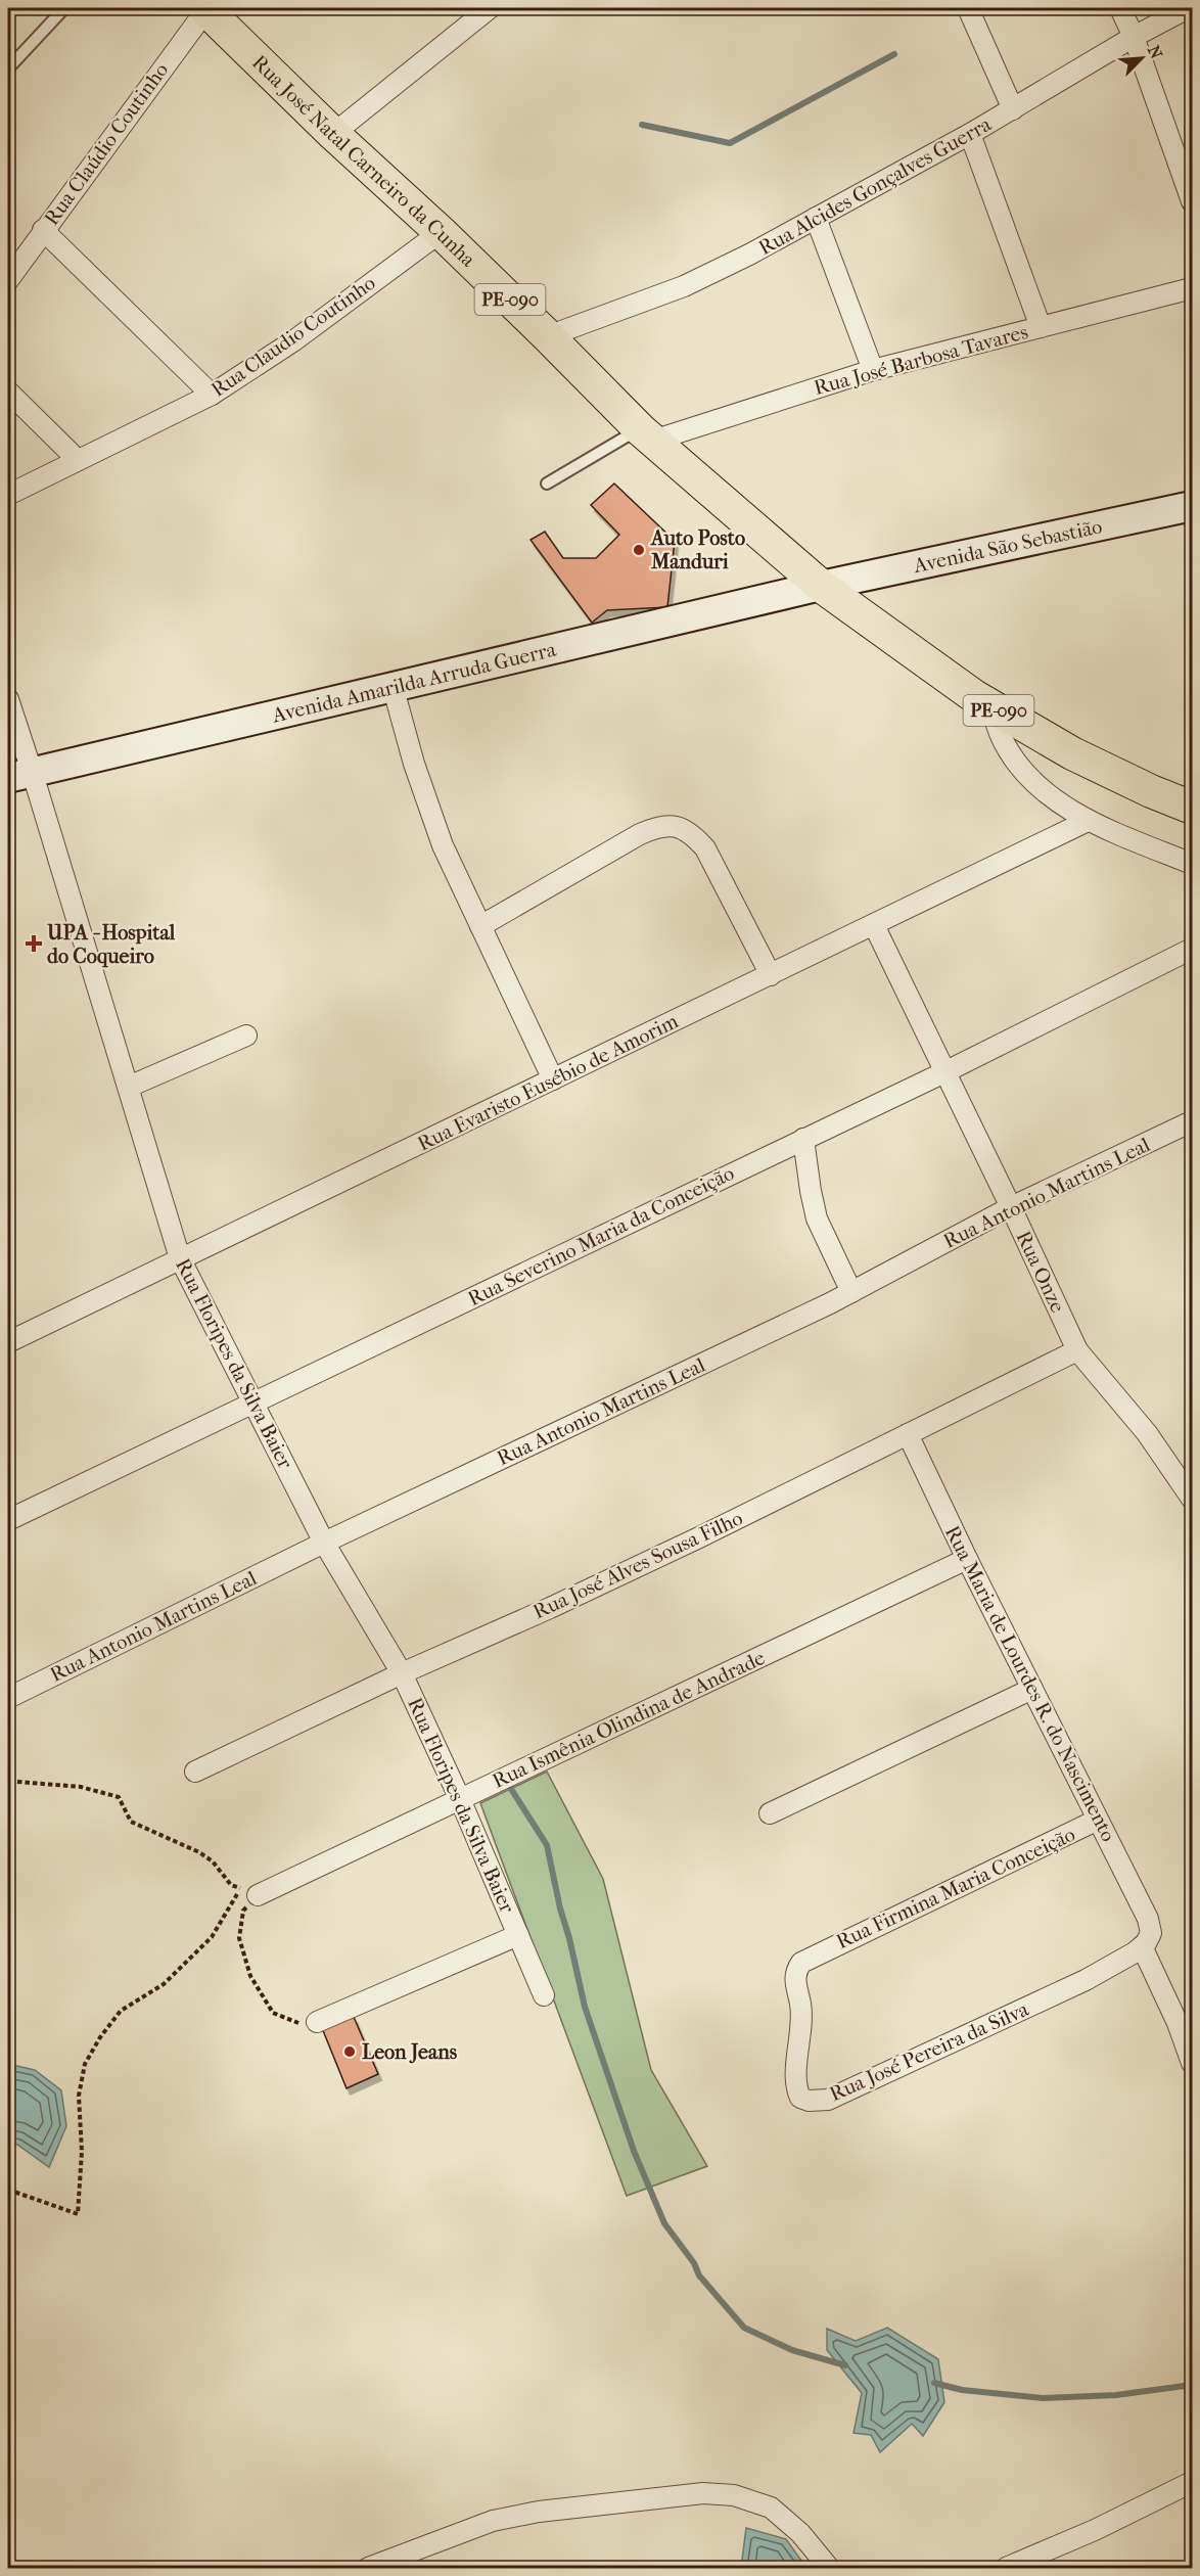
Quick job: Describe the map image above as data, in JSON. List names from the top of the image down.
{
  "streets": {
    "main road": [
      "Rua José Natal Carneiro da Cunha",
      "PE-090",
      "Avenida São Sebastião",
      "Avenida Amarilda Arruda Guerra"
    ],
    "street": [
      "Rua Claúdio Coutinho",
      "Rua Alcides Gonçalves Guerra",
      "Rua Claudio Coutinho",
      "Rua José Barbosa Tavares",
      "Rua Evaristo Eusébio de Amorim",
      "Rua Antonio Martins Leal",
      "Rua Severino Maria da Conceição",
      "Rua Onze",
      "Rua Floripes da Silva Baier",
      "Rua José Alves Sousa Filho",
      "Rua Maria de Lourdes R. do Nascimento",
      "Rua Ismênia Olindina de Andrade",
      "Rua Firmina Maria Conceição",
      "Rua José Pereira da Silva"
    ]
  },
  "crossings": [
    ["Rua Claúdio Coutinho", "Rua José Natal Carneiro da Cunha"],
    ["Rua José Natal Carneiro da Cunha", "Rua Alcides Gonçalves Guerra"],
    ["Rua José Natal Carneiro da Cunha", "PE-090"],
    ["Rua José Natal Carneiro da Cunha", "Rua Claudio Coutinho"],
    ["Rua José Natal Carneiro da Cunha", "Rua José Barbosa Tavares"],
    ["Rua José Natal Carneiro da Cunha", "Avenida São Sebastião"],
    ["Rua José Natal Carneiro da Cunha", "Avenida Amarilda Arruda Guerra"],
    ["PE-090", "Avenida São Sebastião"],
    ["PE-090", "Avenida Amarilda Arruda Guerra"],
    ["Avenida São Sebastião", "Avenida Amarilda Arruda Guerra"],
    ["Avenida Amarilda Arruda Guerra", "Rua Floripes da Silva Baier"],
    ["Rua Evaristo Eusébio de Amorim", "Rua Onze"],
    ["Rua Evaristo Eusébio de Amorim", "Rua Floripes da Silva Baier"],
    ["Rua Antonio Martins Leal", "Rua Onze"],
    ["Rua Antonio Martins Leal", "Rua Floripes da Silva Baier"],
    ["Rua Severino Maria da Conceição", "Rua Onze"],
    ["Rua Severino Maria da Conceição", "Rua Floripes da Silva Baier"],
    ["Rua Onze", "Rua José Alves Sousa Filho"],
    ["Rua Floripes da Silva Baier", "Rua José Alves Sousa Filho"],
    ["Rua Floripes da Silva Baier", "Rua Ismênia Olindina de Andrade"],
    ["Rua José Alves Sousa Filho", "Rua Maria de Lourdes R. do Nascimento"],
    ["Rua Maria de Lourdes R. do Nascimento", "Rua Ismênia Olindina de Andrade"],
    ["Rua Maria de Lourdes R. do Nascimento", "Rua Firmina Maria Conceição"],
    ["Rua Maria de Lourdes R. do Nascimento", "Rua José Pereira da Silva"],
    ["Rua Firmina Maria Conceição", "Rua José Pereira da Silva"]
  ],
  "places": {
    "other": ["Auto Posto Manduri", "Leon Jeans"],
    "health": ["UPA - Hospital do Coqueiro"]
  },
  "north": "top right"
}
